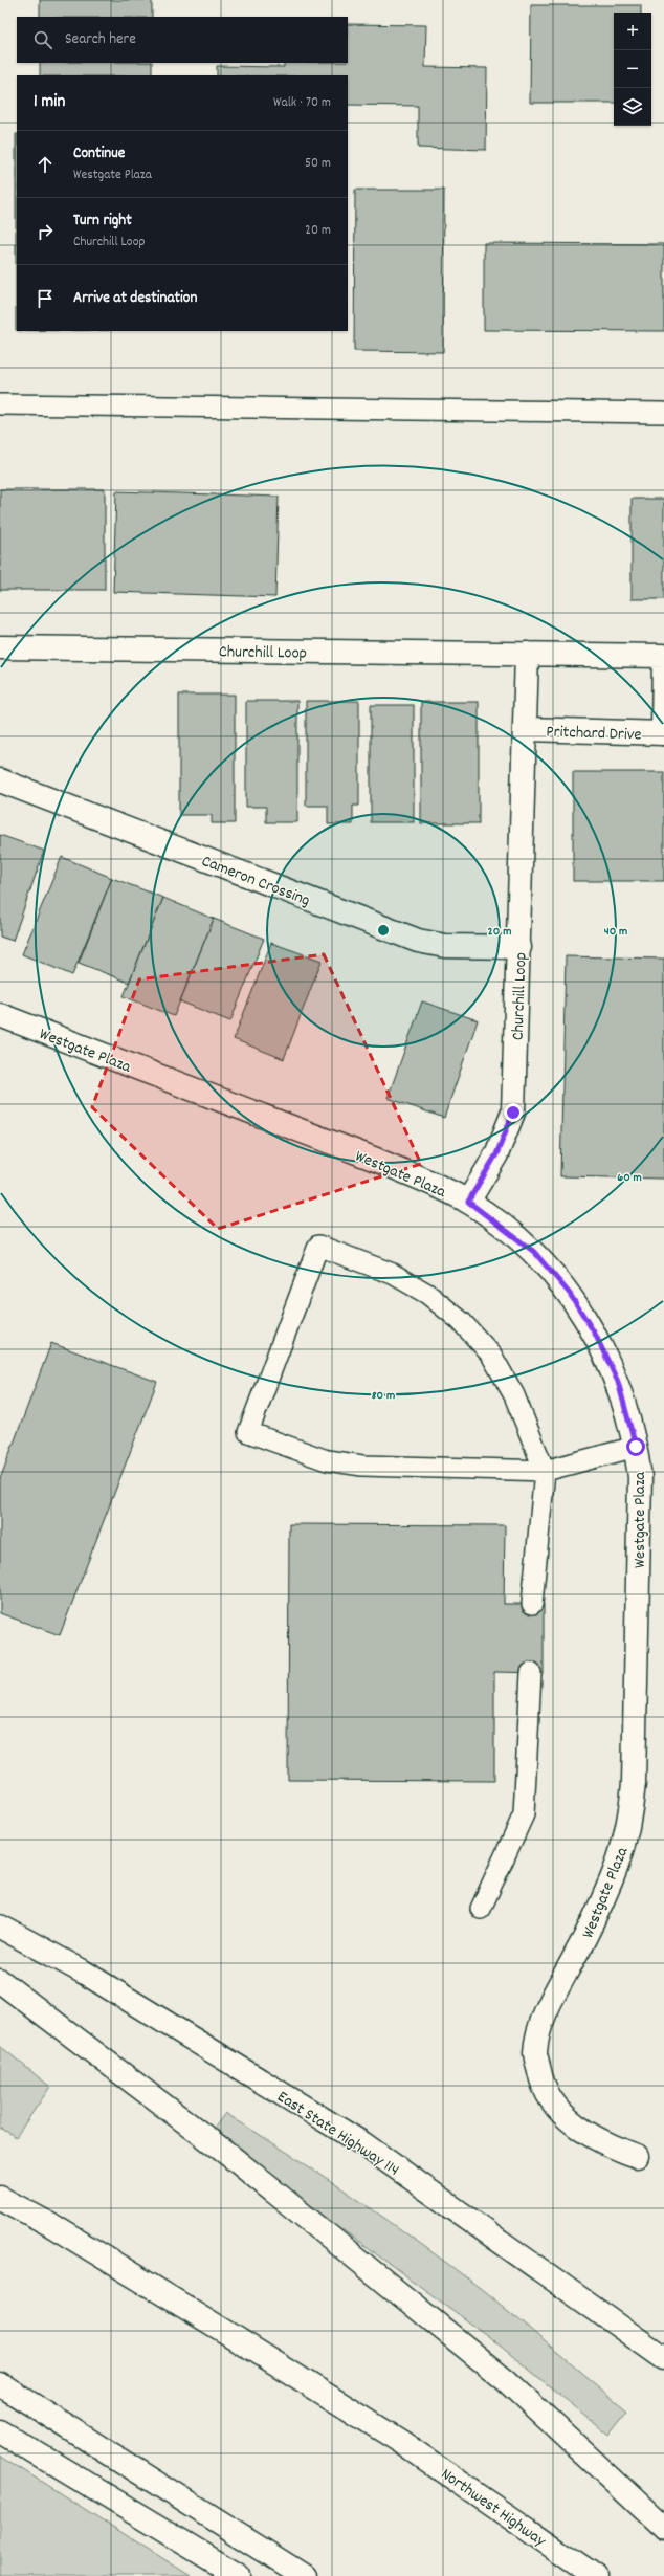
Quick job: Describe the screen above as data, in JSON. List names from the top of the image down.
{
  "streets": {
    "main road": [
      "Churchill Loop",
      "Pritchard Drive",
      "Cameron Crossing",
      "Westgate Plaza",
      "East State Highway 114",
      "Northwest Highway"
    ]
  },
  "crossings": [
    ["Churchill Loop", "Pritchard Drive"],
    ["Churchill Loop", "Cameron Crossing"],
    ["Churchill Loop", "Westgate Plaza"]
  ],
  "page": {
    "map_buttons": ["+", "−"],
    "search": "Search here",
    "heading": ["1 min", "Walk · 70 m"],
    "list": [
      ["Continue", "Westgate Plaza", "50 m"],
      ["Turn right", "Churchill Loop", "20 m"],
      "Arrive at destination"
    ]
  },
  "rings": [
    "20 m",
    "40 m",
    "60 m",
    "80 m"
  ]
}
